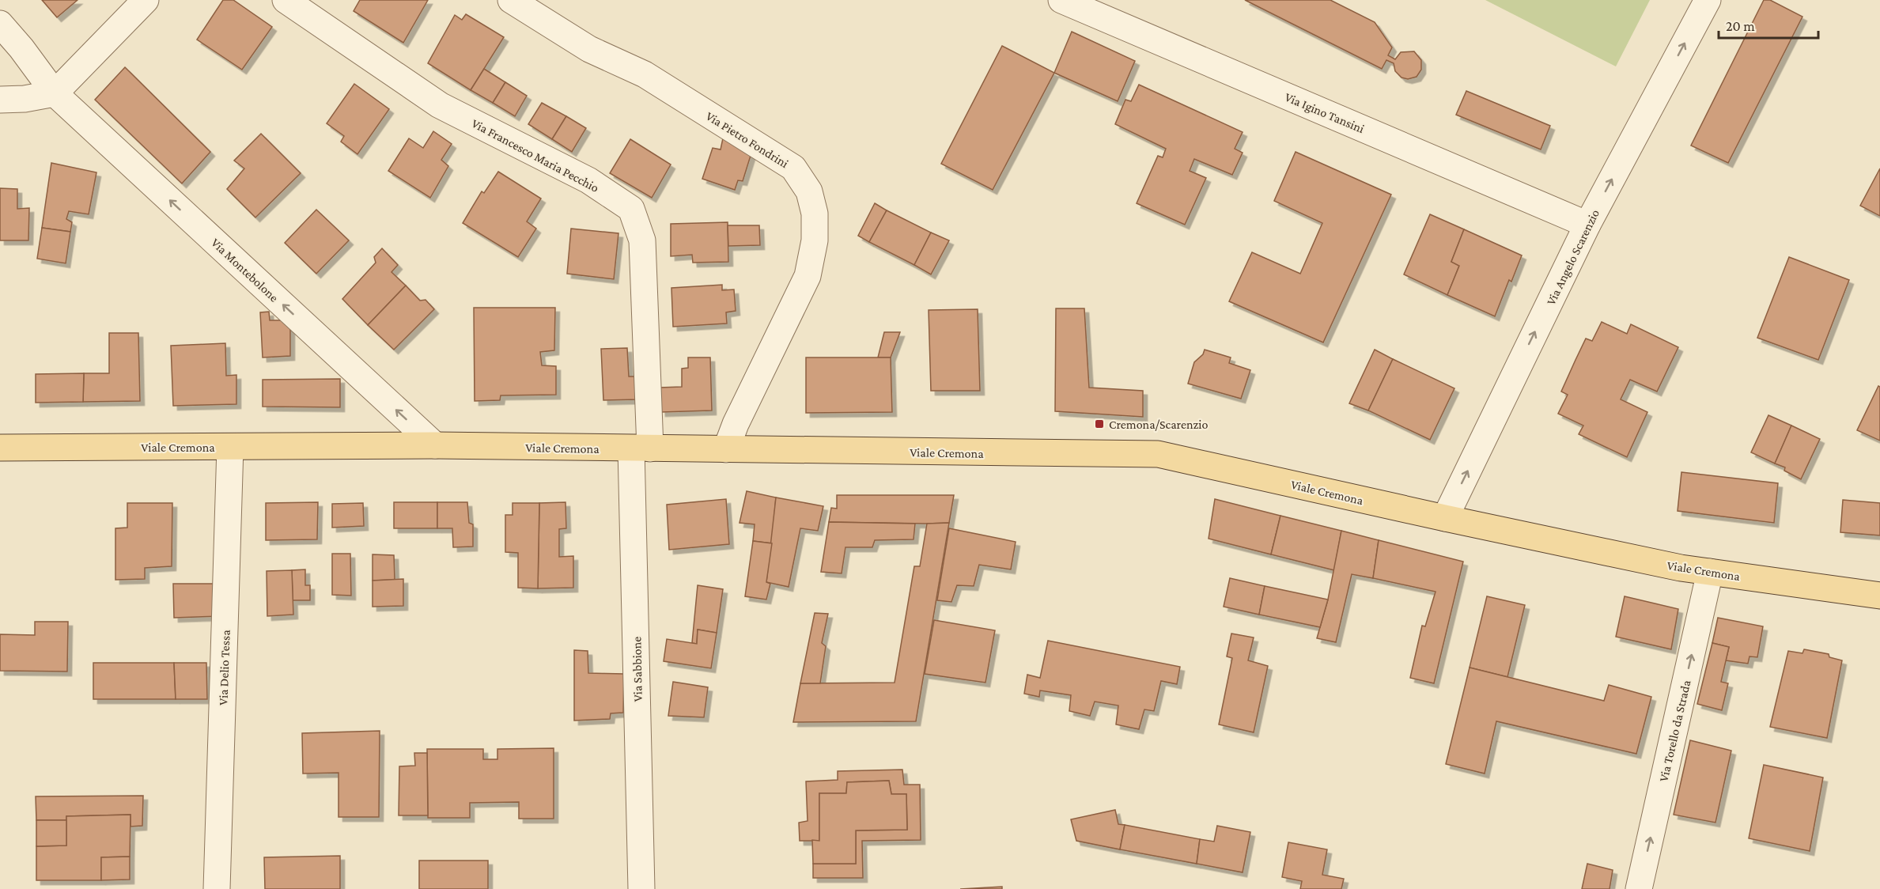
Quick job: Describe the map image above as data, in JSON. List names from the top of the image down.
{
  "streets": {
    "main road": ["Viale Cremona"],
    "street": [
      "Via Igino Tansini",
      "Via Pietro Fondrini",
      "Via Francesco Maria Pecchio",
      "Via Angelo Scarenzio",
      "Via Montebolone",
      "Via Delio Tessa",
      "Via Sabbione",
      "Via Torello da Strada"
    ]
  },
  "crossings": [
    ["Via Igino Tansini", "Via Angelo Scarenzio"],
    ["Via Pietro Fondrini", "Viale Cremona"],
    ["Via Francesco Maria Pecchio", "Viale Cremona"],
    ["Via Francesco Maria Pecchio", "Via Sabbione"],
    ["Via Angelo Scarenzio", "Viale Cremona"],
    ["Via Montebolone", "Viale Cremona"],
    ["Viale Cremona", "Via Delio Tessa"],
    ["Viale Cremona", "Via Sabbione"],
    ["Viale Cremona", "Via Torello da Strada"]
  ],
  "one_way": ["Via Angelo Scarenzio", "Via Montebolone", "Via Torello da Strada"],
  "places": {
    "transit": ["Cremona/Scarenzio"]
  },
  "scale_bar": "20 m"
}
